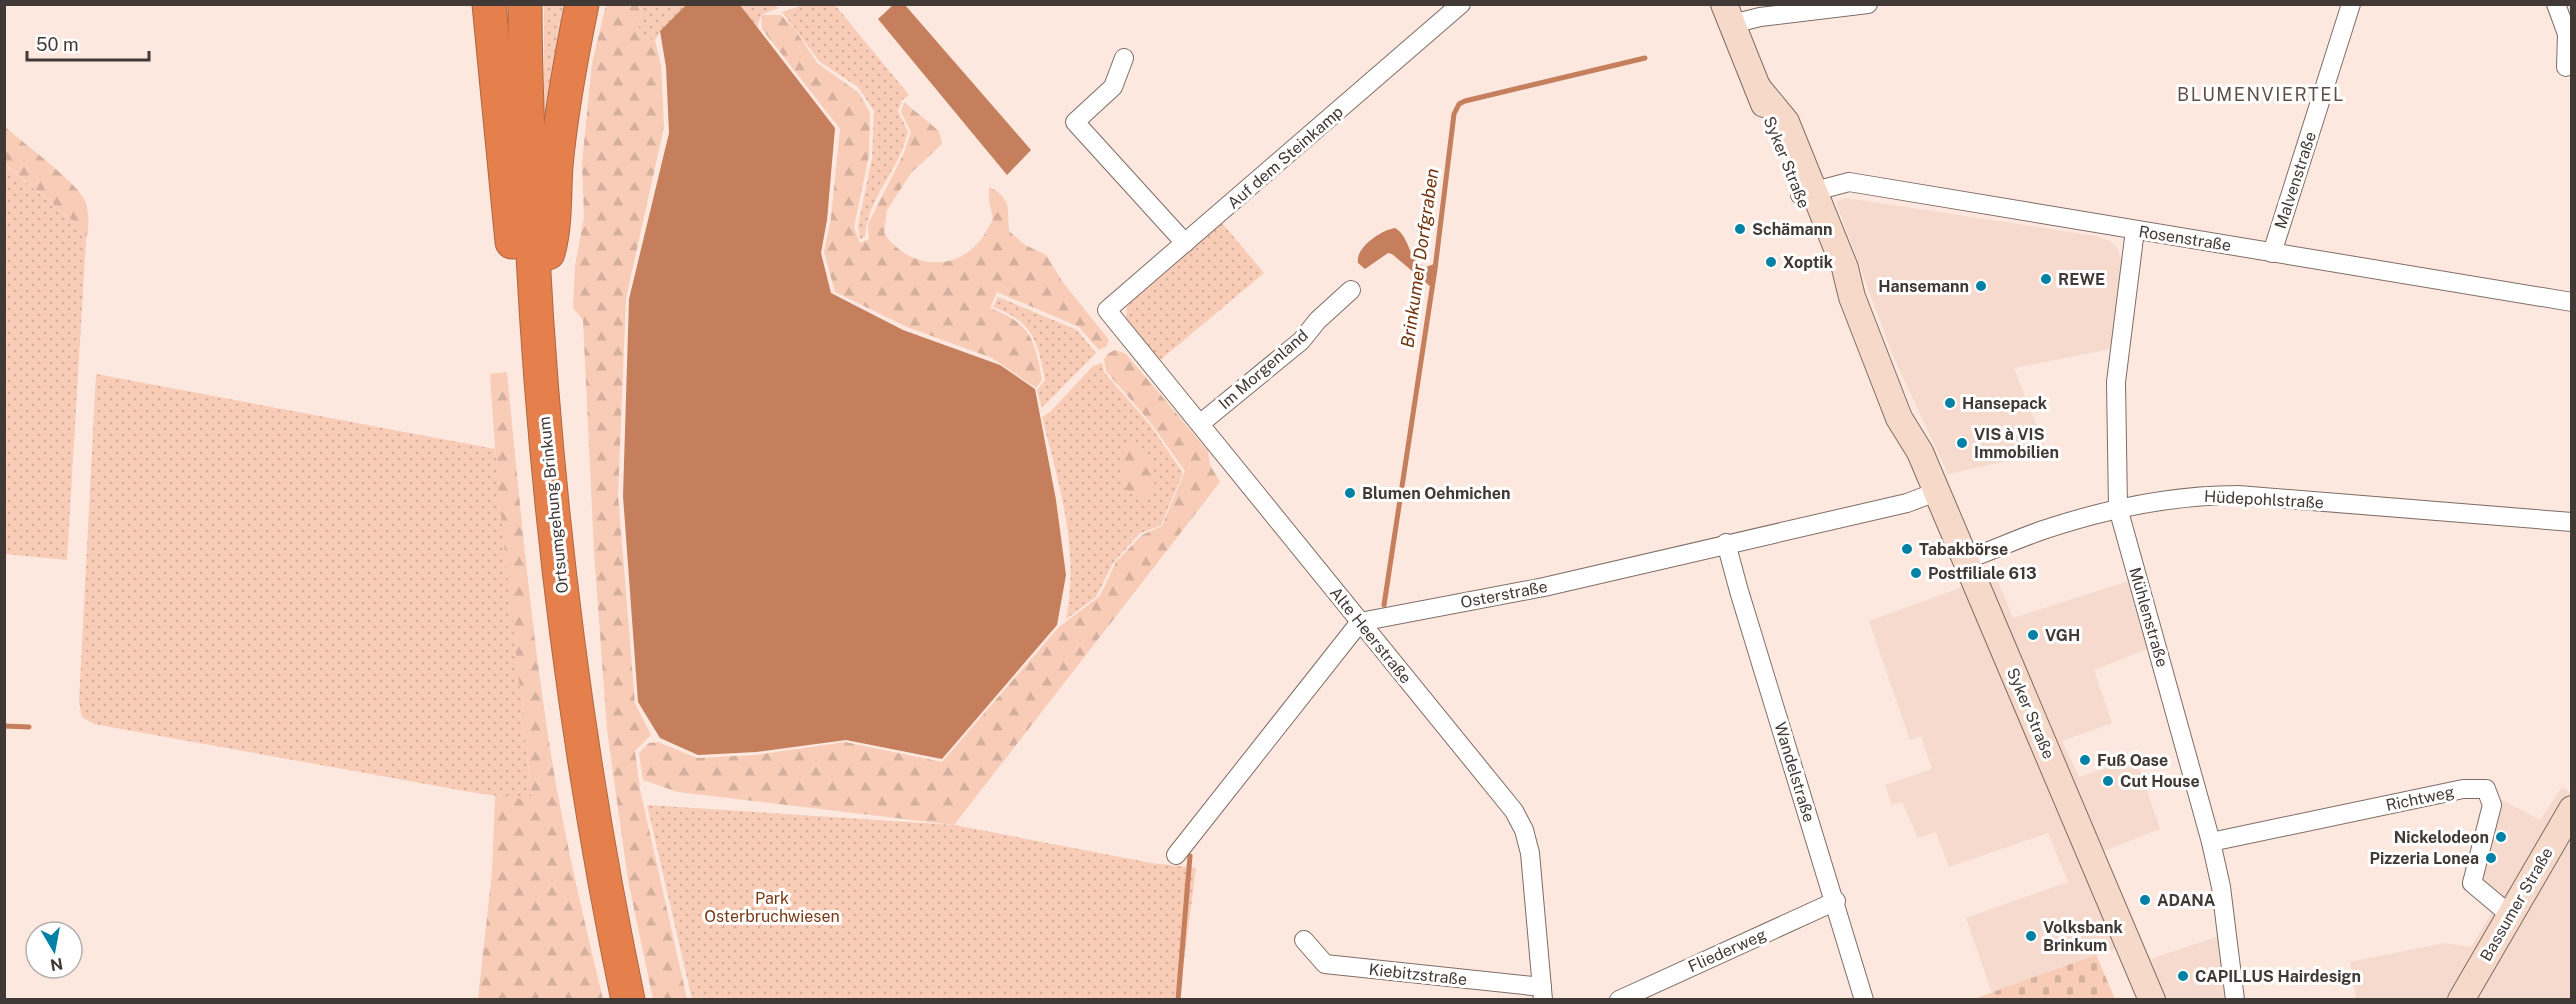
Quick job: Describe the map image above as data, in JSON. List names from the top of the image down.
{
  "streets": {
    "highway": ["Ortsumgehung Brinkum"],
    "street": [
      "Auf dem Steinkamp",
      "Syker Straße",
      "Malvenstraße",
      "Rosenstraße",
      "Im Morgenland",
      "Hüdepohlstraße",
      "Osterstraße",
      "Mühlenstraße",
      "Alte Heerstraße",
      "Wandelstraße",
      "Richtweg",
      "Bassumer Straße",
      "Fliederweg",
      "Kiebitzstraße"
    ]
  },
  "crossings": [
    ["Auf dem Steinkamp", "Alte Heerstraße"],
    ["Syker Straße", "Rosenstraße"],
    ["Syker Straße", "Hüdepohlstraße"],
    ["Syker Straße", "Osterstraße"],
    ["Malvenstraße", "Rosenstraße"],
    ["Rosenstraße", "Mühlenstraße"],
    ["Im Morgenland", "Alte Heerstraße"],
    ["Hüdepohlstraße", "Mühlenstraße"],
    ["Osterstraße", "Alte Heerstraße"],
    ["Osterstraße", "Wandelstraße"],
    ["Mühlenstraße", "Richtweg"],
    ["Alte Heerstraße", "Kiebitzstraße"],
    ["Wandelstraße", "Fliederweg"],
    ["Richtweg", "Bassumer Straße"]
  ],
  "districts": ["BLUMENVIERTEL"],
  "water": ["Brinkumer Dorfgraben"],
  "parks": ["Park Osterbruchwiesen"],
  "places": [
    "Schämann",
    "Xoptik",
    "REWE",
    "Hansemann",
    "Hansepack",
    "VIS à VIS Immobilien",
    "Blumen Oehmichen",
    "Tabakbörse",
    "Postfiliale 613",
    "VGH",
    "Fuß Oase",
    "Cut House",
    "Nickelodeon",
    "Pizzeria Lonea",
    "ADANA",
    "Volksbank Brinkum",
    "CAPILLUS Hairdesign"
  ],
  "scale_bar": "50 m",
  "north": "bottom"
}
